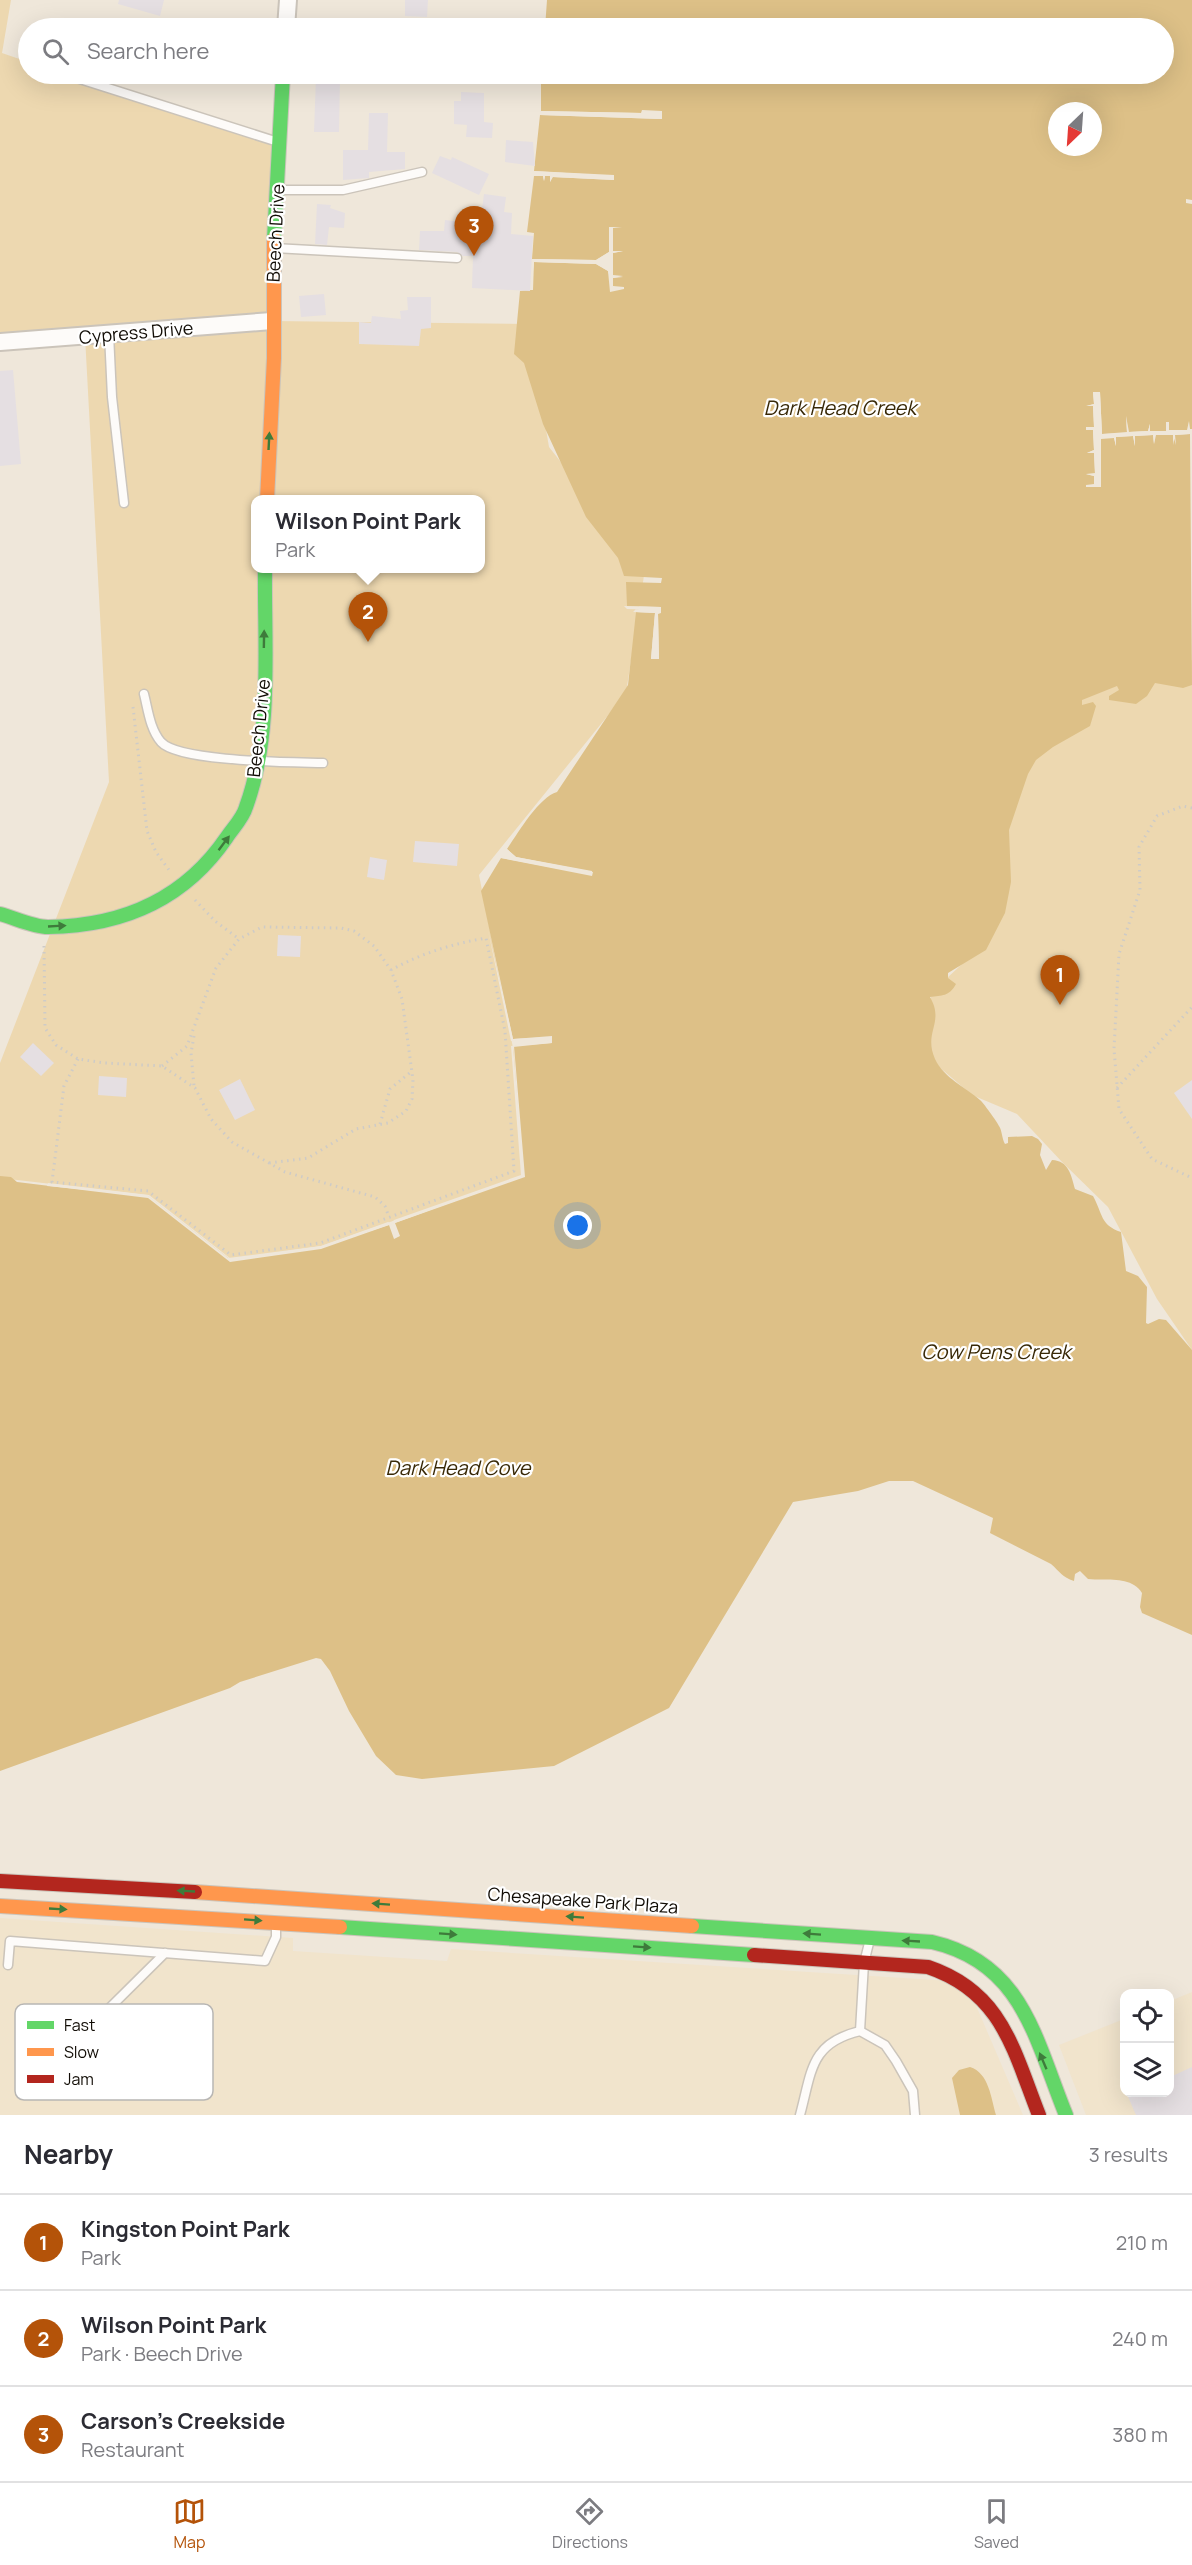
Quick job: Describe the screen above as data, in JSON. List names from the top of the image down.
{
  "streets": {
    "street": ["Beech Drive", "Cypress Drive", "Chesapeake Park Plaza"]
  },
  "crossings": [
    ["Beech Drive", "Cypress Drive"]
  ],
  "one_way": ["Beech Drive"],
  "water": ["Dark Head Creek", "Cow Pens Creek", "Dark Head Cove"],
  "legend": ["Fast", "Slow", "Jam"],
  "north": "bottom left",
  "page": {
    "search": "Search here",
    "pins": ["3", "2", "1"],
    "popup": ["Wilson Point Park", "Park"],
    "heading": ["Nearby", "3 results"],
    "list": [
      {
        "mark": "1",
        "name": "Kingston Point Park",
        "note": "Park",
        "value": "210 m"
      },
      {
        "mark": "2",
        "name": "Wilson Point Park",
        "note": "Park · Beech Drive",
        "value": "240 m"
      },
      {
        "mark": "3",
        "name": "Carson's Creekside",
        "note": "Restaurant",
        "value": "380 m"
      }
    ],
    "nav": ["Map", "Directions", "Saved"]
  }
}
